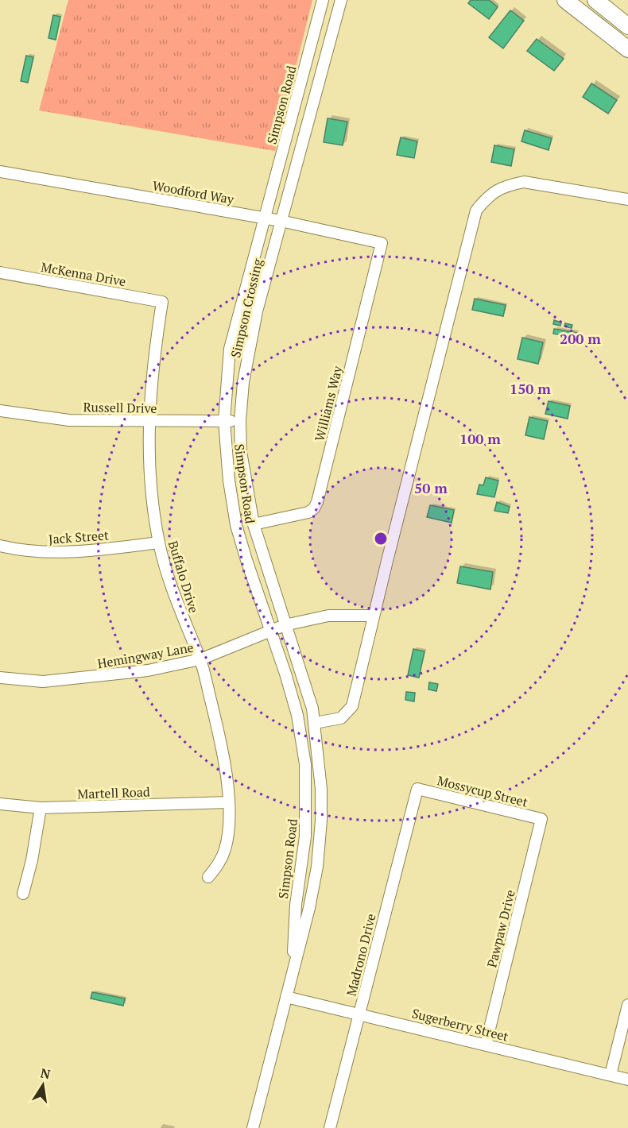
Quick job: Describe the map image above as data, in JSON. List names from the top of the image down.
{
  "streets": {
    "street": [
      "Simpson Road",
      "Woodford Way",
      "McKenna Drive",
      "Simpson Crossing",
      "Williams Way",
      "Russell Drive",
      "Jack Street",
      "Buffalo Drive",
      "Hemingway Lane",
      "Mossycup Street",
      "Martell Road",
      "Pawpaw Drive",
      "Madrono Drive",
      "Sugerberry Street"
    ]
  },
  "crossings": [
    ["Simpson Road", "Woodford Way"],
    ["Simpson Road", "Simpson Crossing"],
    ["Simpson Road", "Russell Drive"],
    ["Simpson Road", "Hemingway Lane"],
    ["Simpson Road", "Sugerberry Street"],
    ["Woodford Way", "Simpson Crossing"],
    ["Woodford Way", "Williams Way"],
    ["McKenna Drive", "Buffalo Drive"],
    ["Simpson Crossing", "Williams Way"],
    ["Simpson Crossing", "Russell Drive"],
    ["Simpson Crossing", "Hemingway Lane"],
    ["Russell Drive", "Buffalo Drive"],
    ["Jack Street", "Buffalo Drive"],
    ["Buffalo Drive", "Hemingway Lane"],
    ["Buffalo Drive", "Martell Road"],
    ["Mossycup Street", "Pawpaw Drive"],
    ["Mossycup Street", "Madrono Drive"],
    ["Pawpaw Drive", "Sugerberry Street"],
    ["Madrono Drive", "Sugerberry Street"]
  ],
  "north": "top",
  "rings": [
    "200 m",
    "150 m",
    "100 m",
    "50 m"
  ]
}
